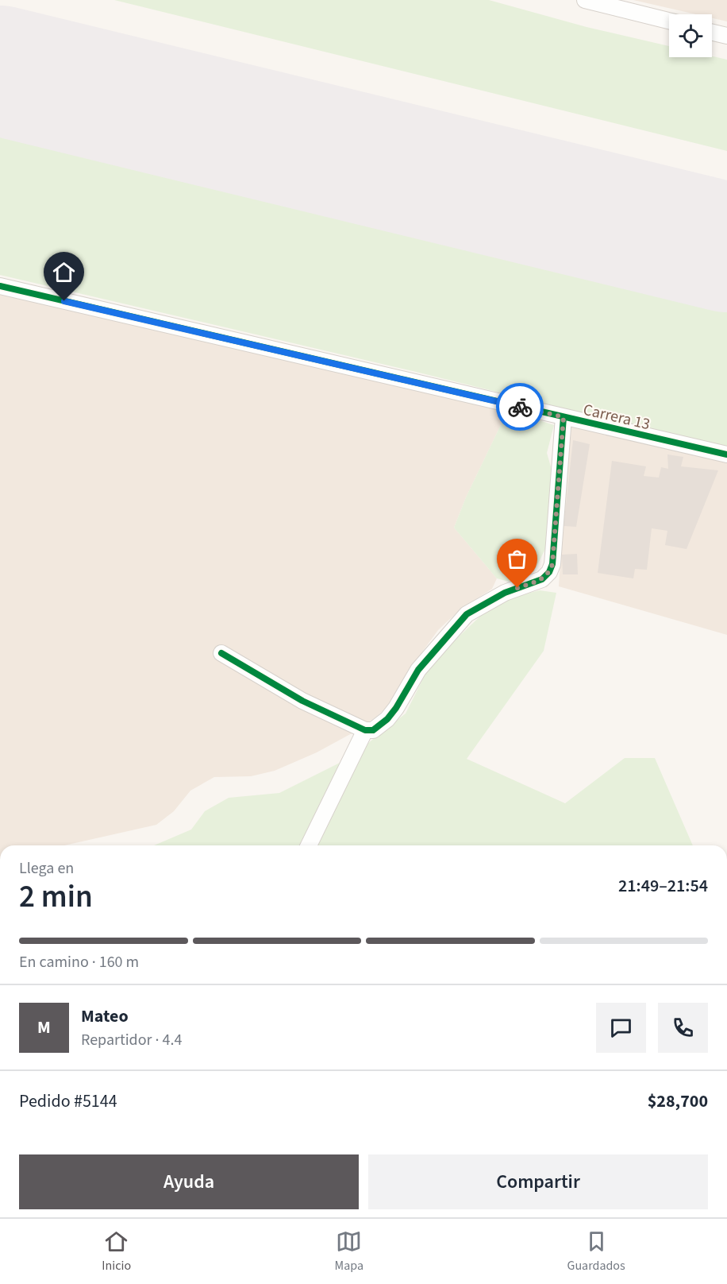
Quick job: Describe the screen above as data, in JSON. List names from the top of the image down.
{
  "streets": {
    "street": ["Carrera 13"]
  },
  "page": {
    "heading": ["2 min", "Llega en", "21:49–21:54"],
    "panel": [
      "Mateo",
      "Repartidor · 4.4",
      "Pedido #5144",
      "$28,700"
    ],
    "bar": "En camino · 160 m",
    "round": "M",
    "buttons": ["Ayuda", "Compartir"],
    "tabs": ["Inicio", "Mapa", "Guardados"]
  }
}
